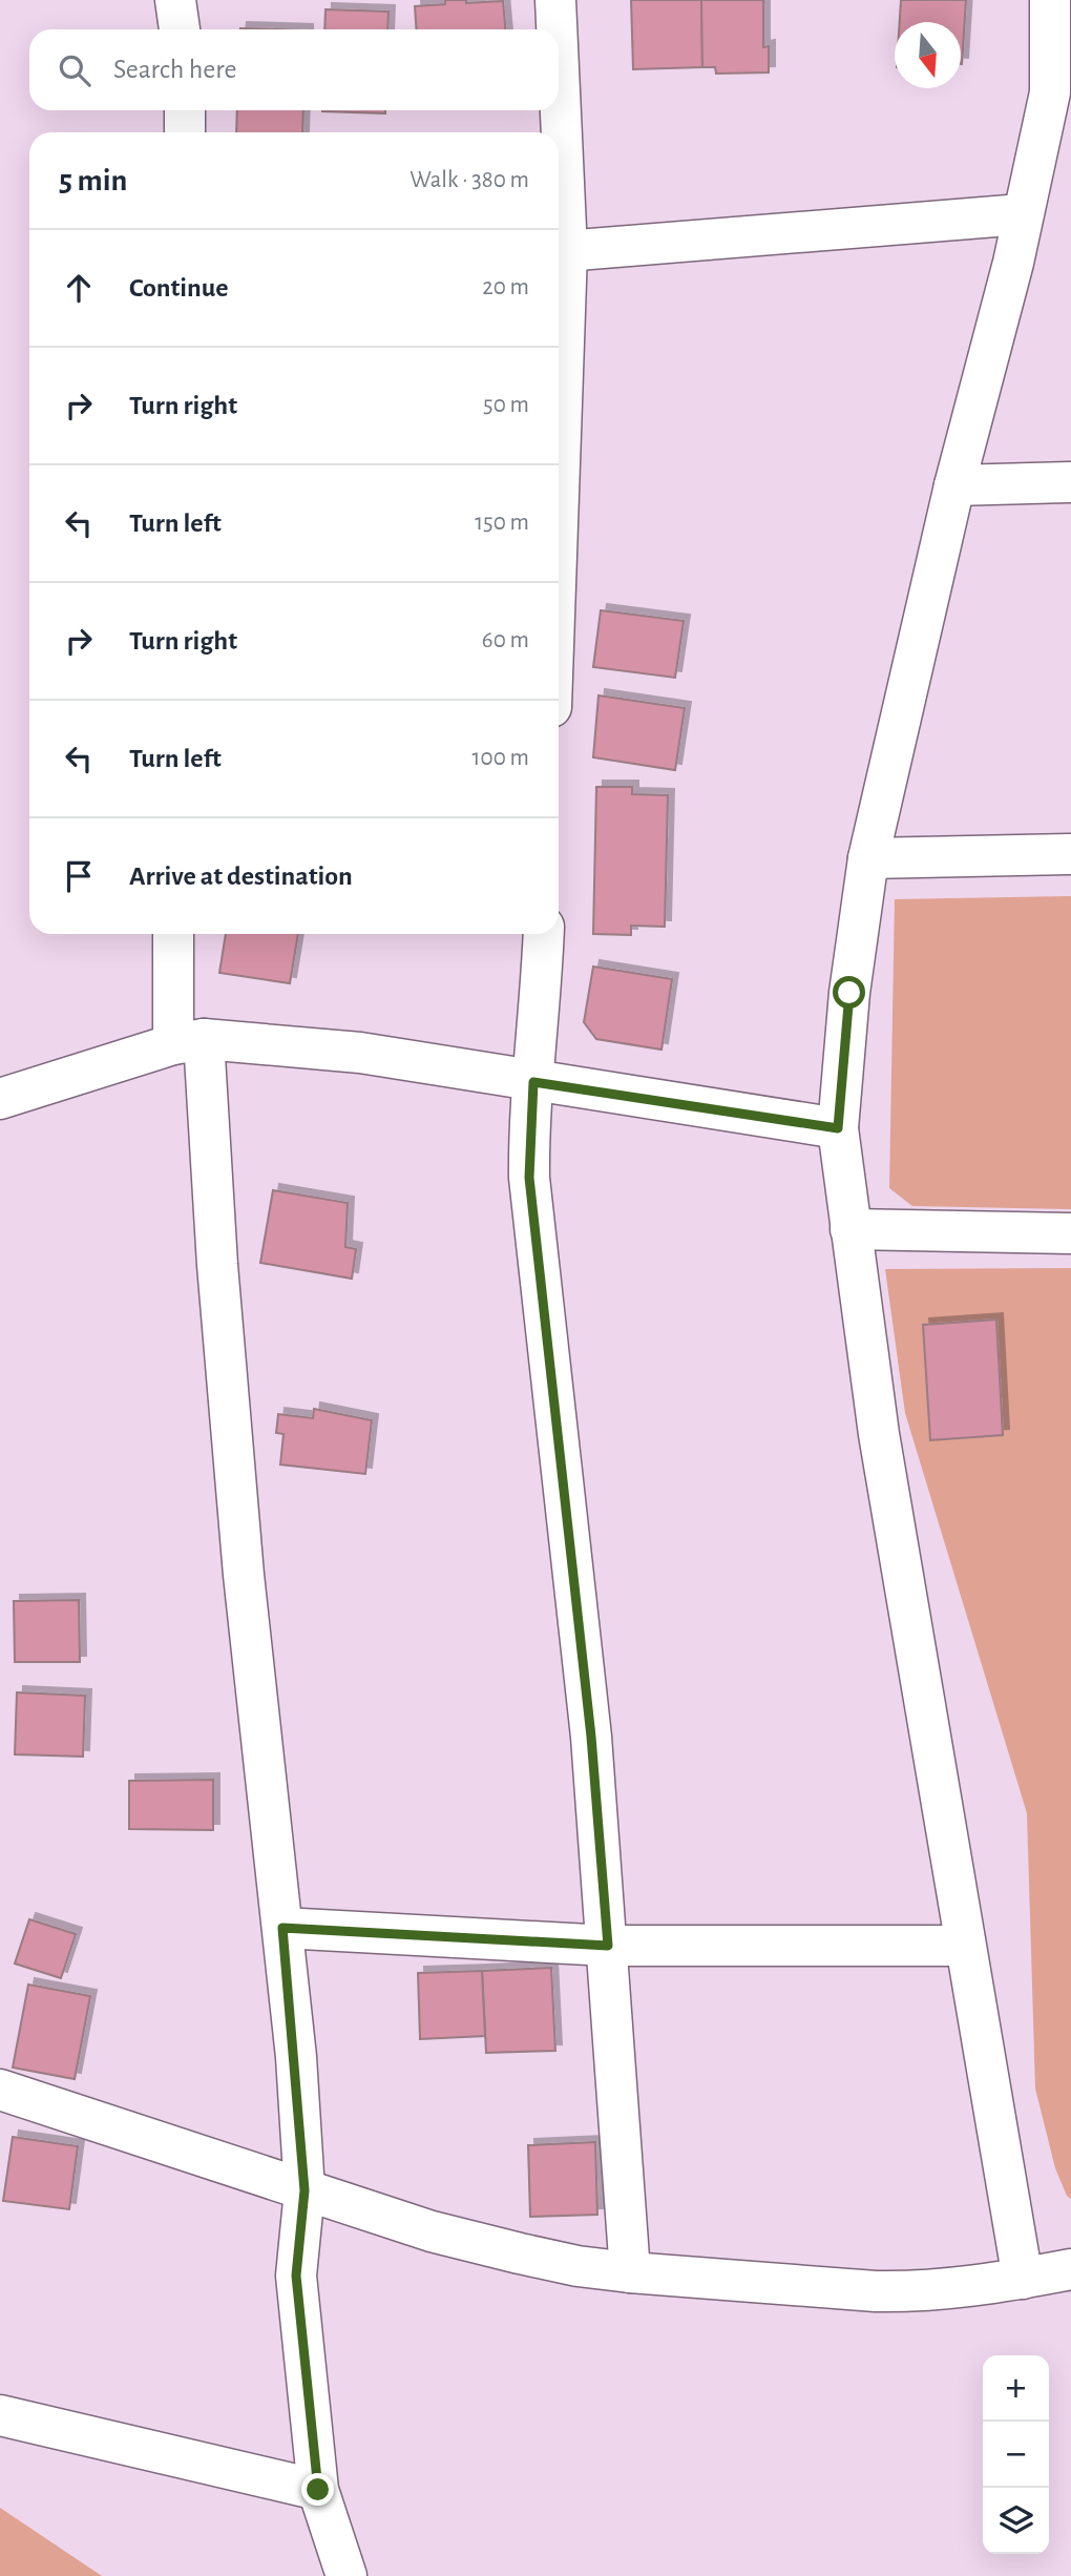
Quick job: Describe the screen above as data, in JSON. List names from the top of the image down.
{
  "north": "bottom",
  "page": {
    "search": "Search here",
    "heading": ["5 min", "Walk · 380 m"],
    "list": [
      ["Continue", "20 m"],
      ["Turn right", "50 m"],
      ["Turn left", "150 m"],
      ["Turn right", "60 m"],
      ["Turn left", "100 m"],
      "Arrive at destination"
    ],
    "map_buttons": ["+", "−"]
  }
}
